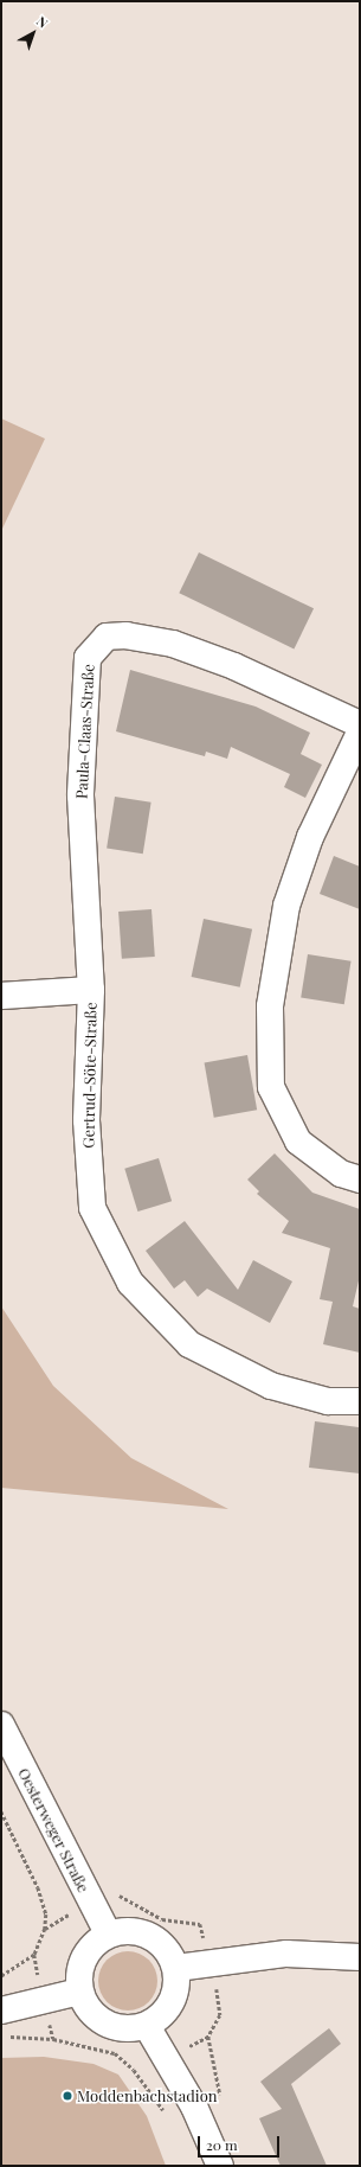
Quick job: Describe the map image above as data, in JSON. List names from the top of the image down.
{
  "streets": {
    "street": ["Paula-Claas-Straße", "Gertrud-Söte-Straße", "Oesterweger Straße"]
  },
  "crossings": [
    ["Paula-Claas-Straße", "Gertrud-Söte-Straße"]
  ],
  "places": ["Moddenbachstadion"],
  "scale_bar": "20 m",
  "north": "top right"
}
